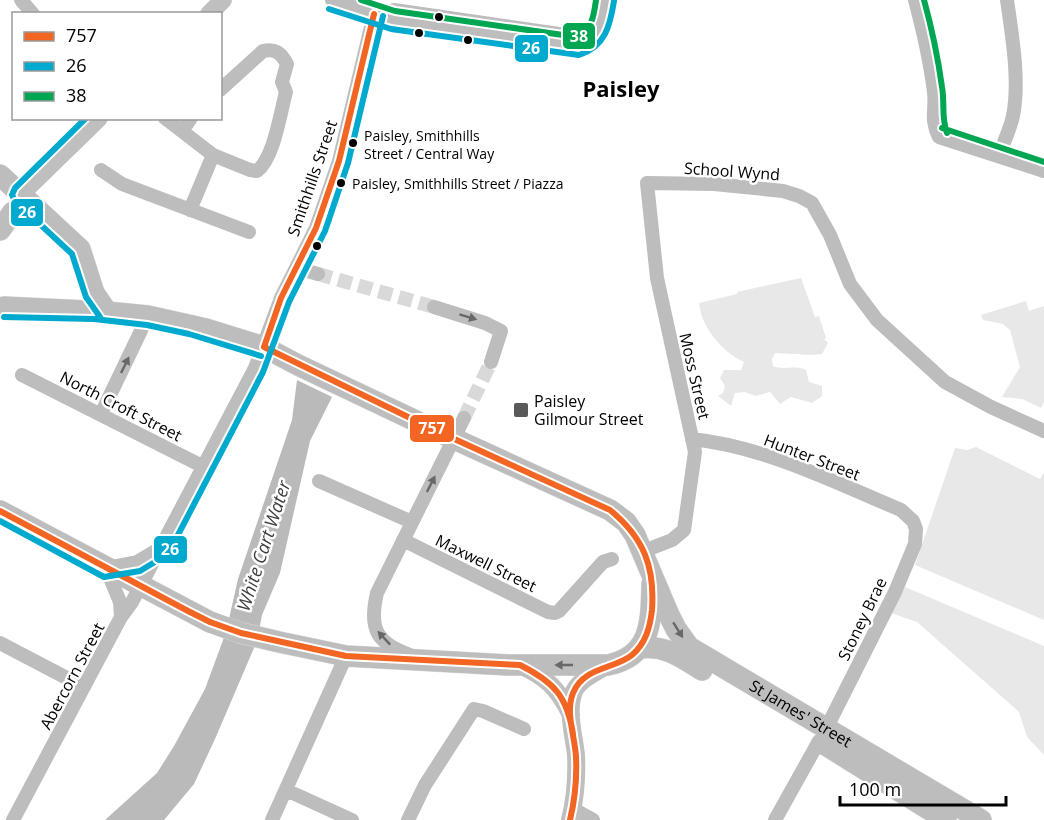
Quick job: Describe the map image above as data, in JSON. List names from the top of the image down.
{
  "streets": {
    "main road": ["St James' Street"],
    "street": [
      "School Wynd",
      "Smithhills Street",
      "Moss Street",
      "North Croft Street",
      "Hunter Street",
      "Maxwell Street",
      "Stoney Brae",
      "Abercorn Street"
    ]
  },
  "crossings": [
    ["School Wynd", "Moss Street"],
    ["Smithhills Street", "Abercorn Street"],
    ["Moss Street", "Hunter Street"],
    ["North Croft Street", "Abercorn Street"],
    ["Hunter Street", "Stoney Brae"],
    ["Stoney Brae", "St James' Street"]
  ],
  "districts": ["Paisley"],
  "water": ["White Cart Water"],
  "places": {
    "other": ["Paisley, Smithhills Street / Central Way", "Paisley, Smithhills Street / Piazza"],
    "transit": ["Paisley Gilmour Street"]
  },
  "lines": ["transit line 38", "transit line 26", "transit line 757"],
  "legend": ["757", "26", "38"],
  "scale_bar": "100 m"
}
